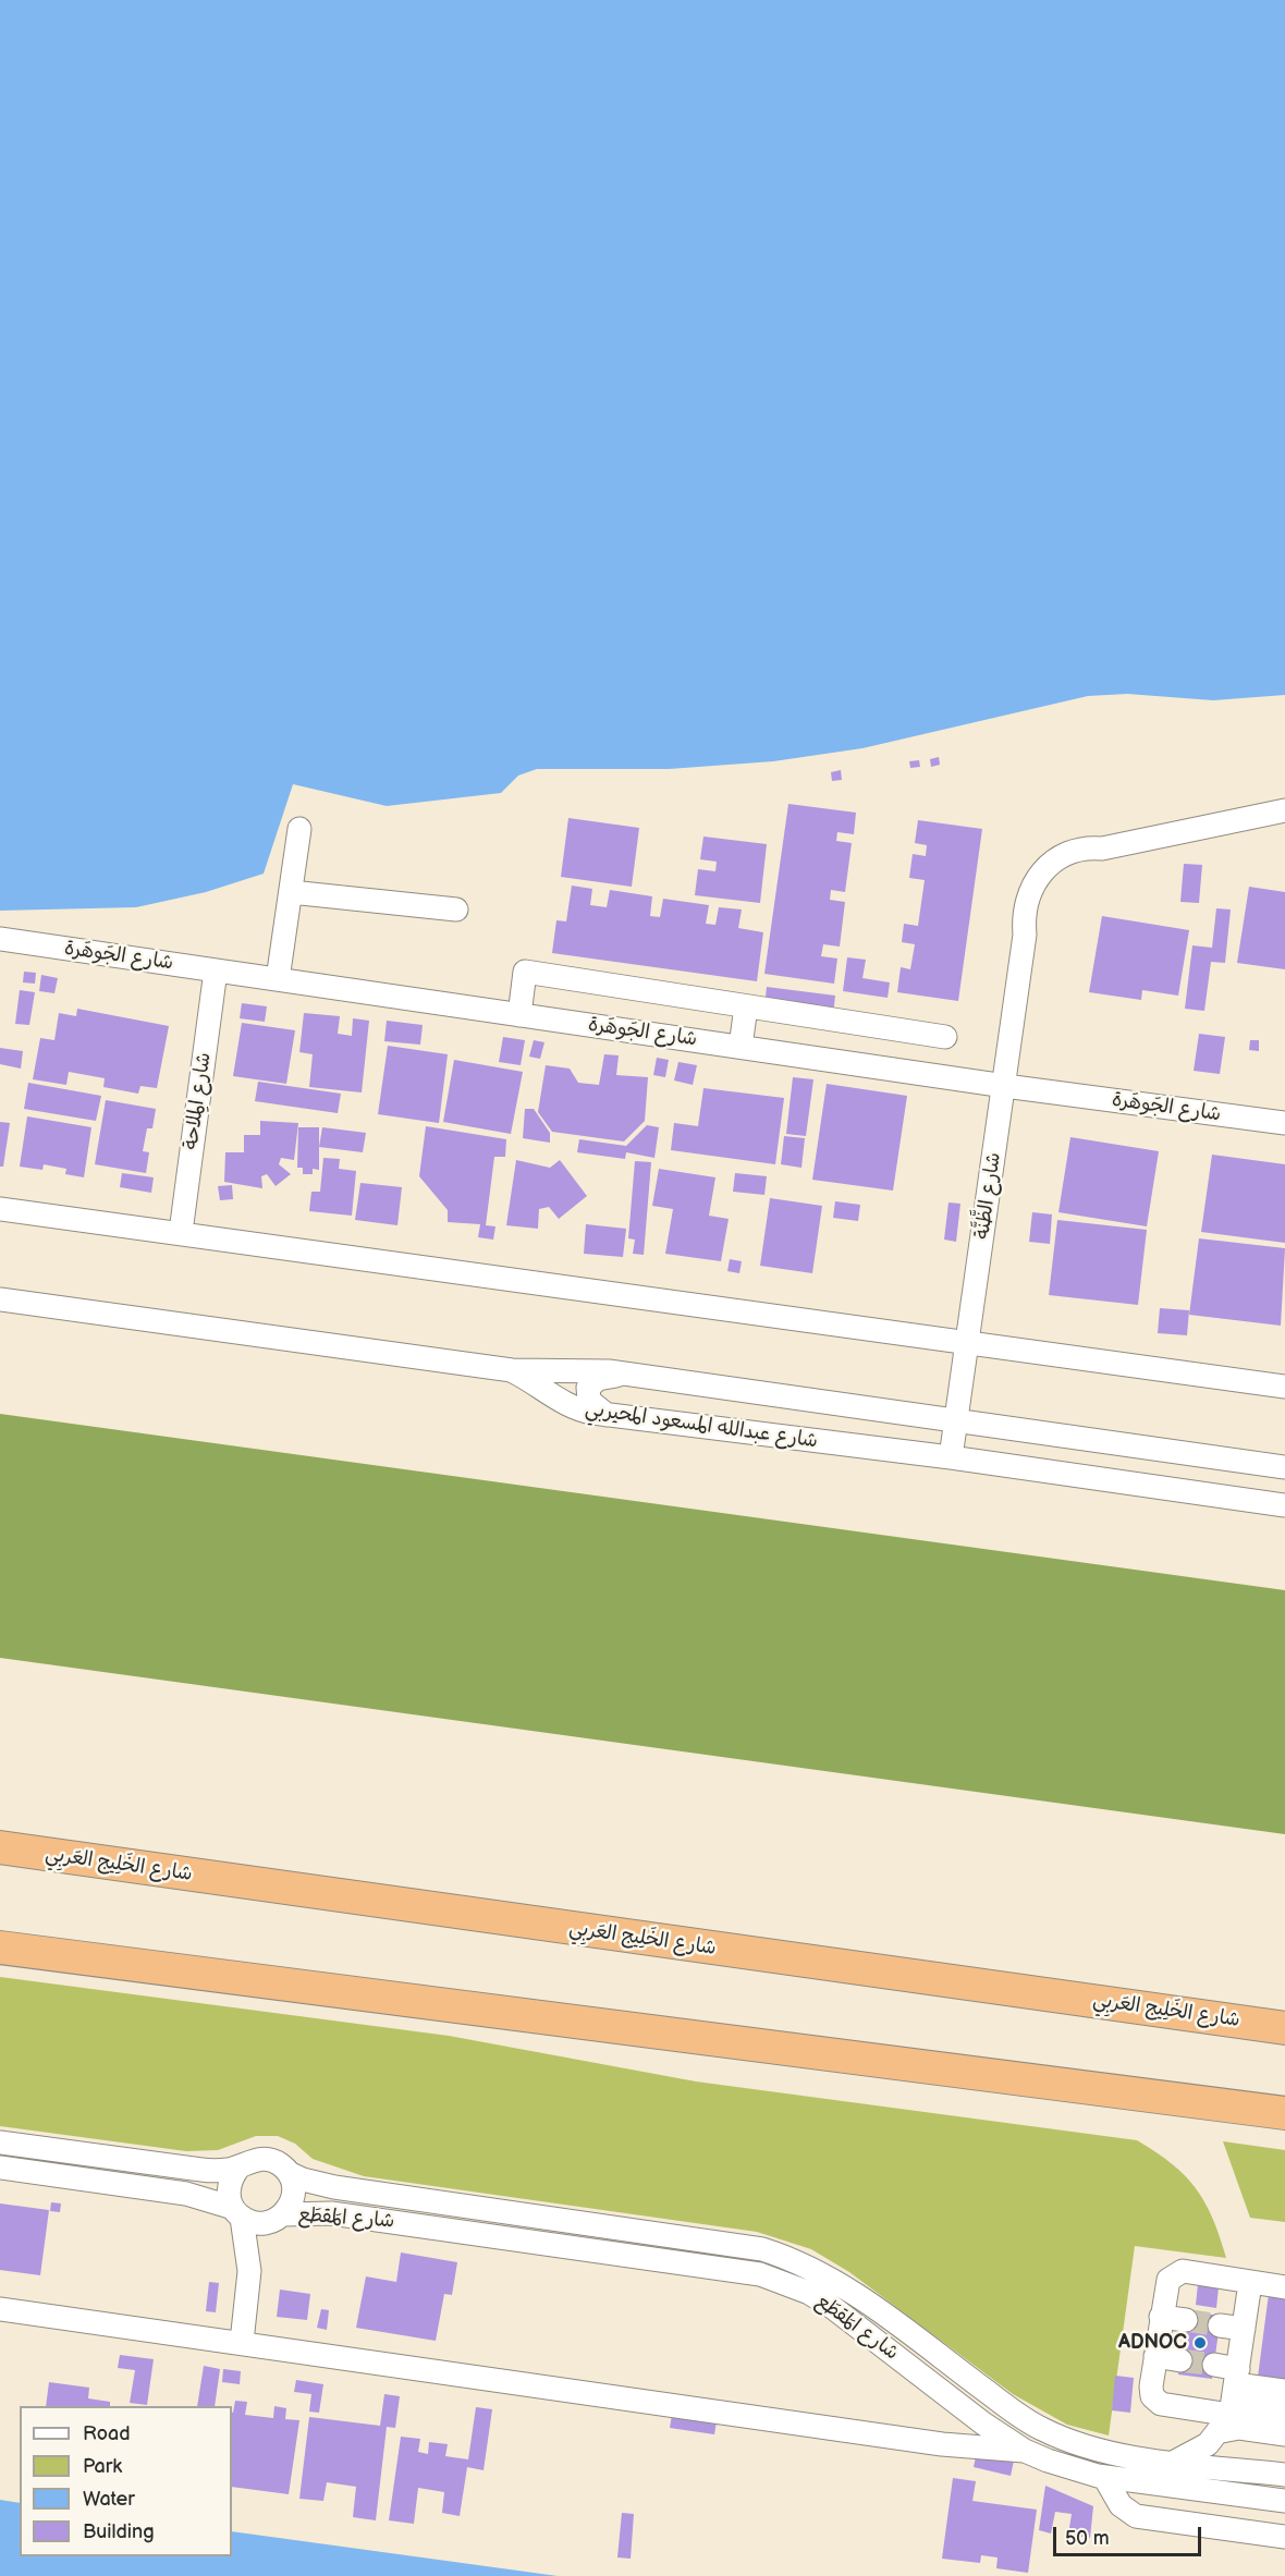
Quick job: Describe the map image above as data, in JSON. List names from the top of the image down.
{
  "streets": {
    "highway": ["شارع الخَلِيج العَربِي"],
    "street": [
      "شارع الجَوهَرة",
      "شارع المِلاحة",
      "شارع الظَّنَّة",
      "شارع عبدالله المسعود المحيربي",
      "شارع المَقطَع"
    ]
  },
  "crossings": [
    ["شارع الجَوهَرة", "شارع المِلاحة"],
    ["شارع الجَوهَرة", "شارع الظَّنَّة"],
    ["شارع الظَّنَّة", "شارع عبدالله المسعود المحيربي"]
  ],
  "places": ["ADNOC"],
  "legend": [
    "Road",
    "Park",
    "Water",
    "Building"
  ],
  "scale_bar": "50 m"
}
